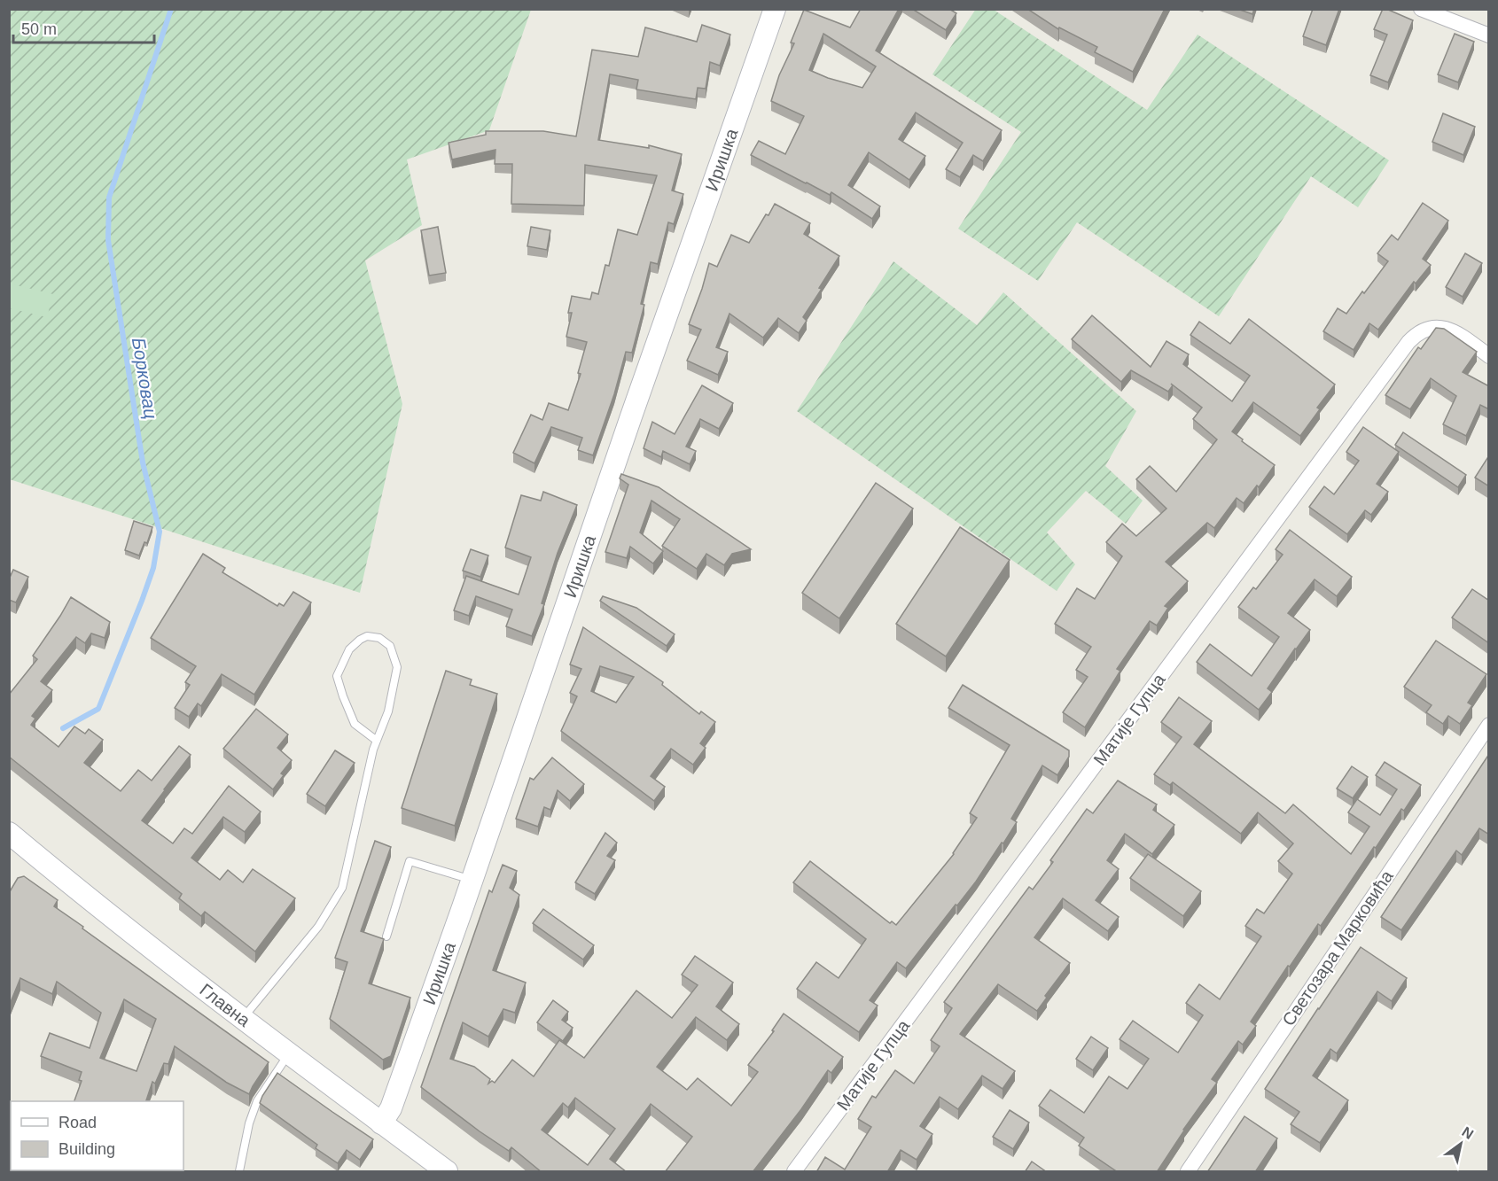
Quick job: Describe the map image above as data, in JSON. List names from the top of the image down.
{
  "streets": {
    "street": [
      "Иришка",
      "Матије Гупца",
      "Светозара Марковића",
      "Главна"
    ]
  },
  "crossings": [
    ["Иришка", "Главна"]
  ],
  "water": ["Борковац"],
  "legend": ["Road", "Building"],
  "scale_bar": "50 m",
  "north": "top right"
}
